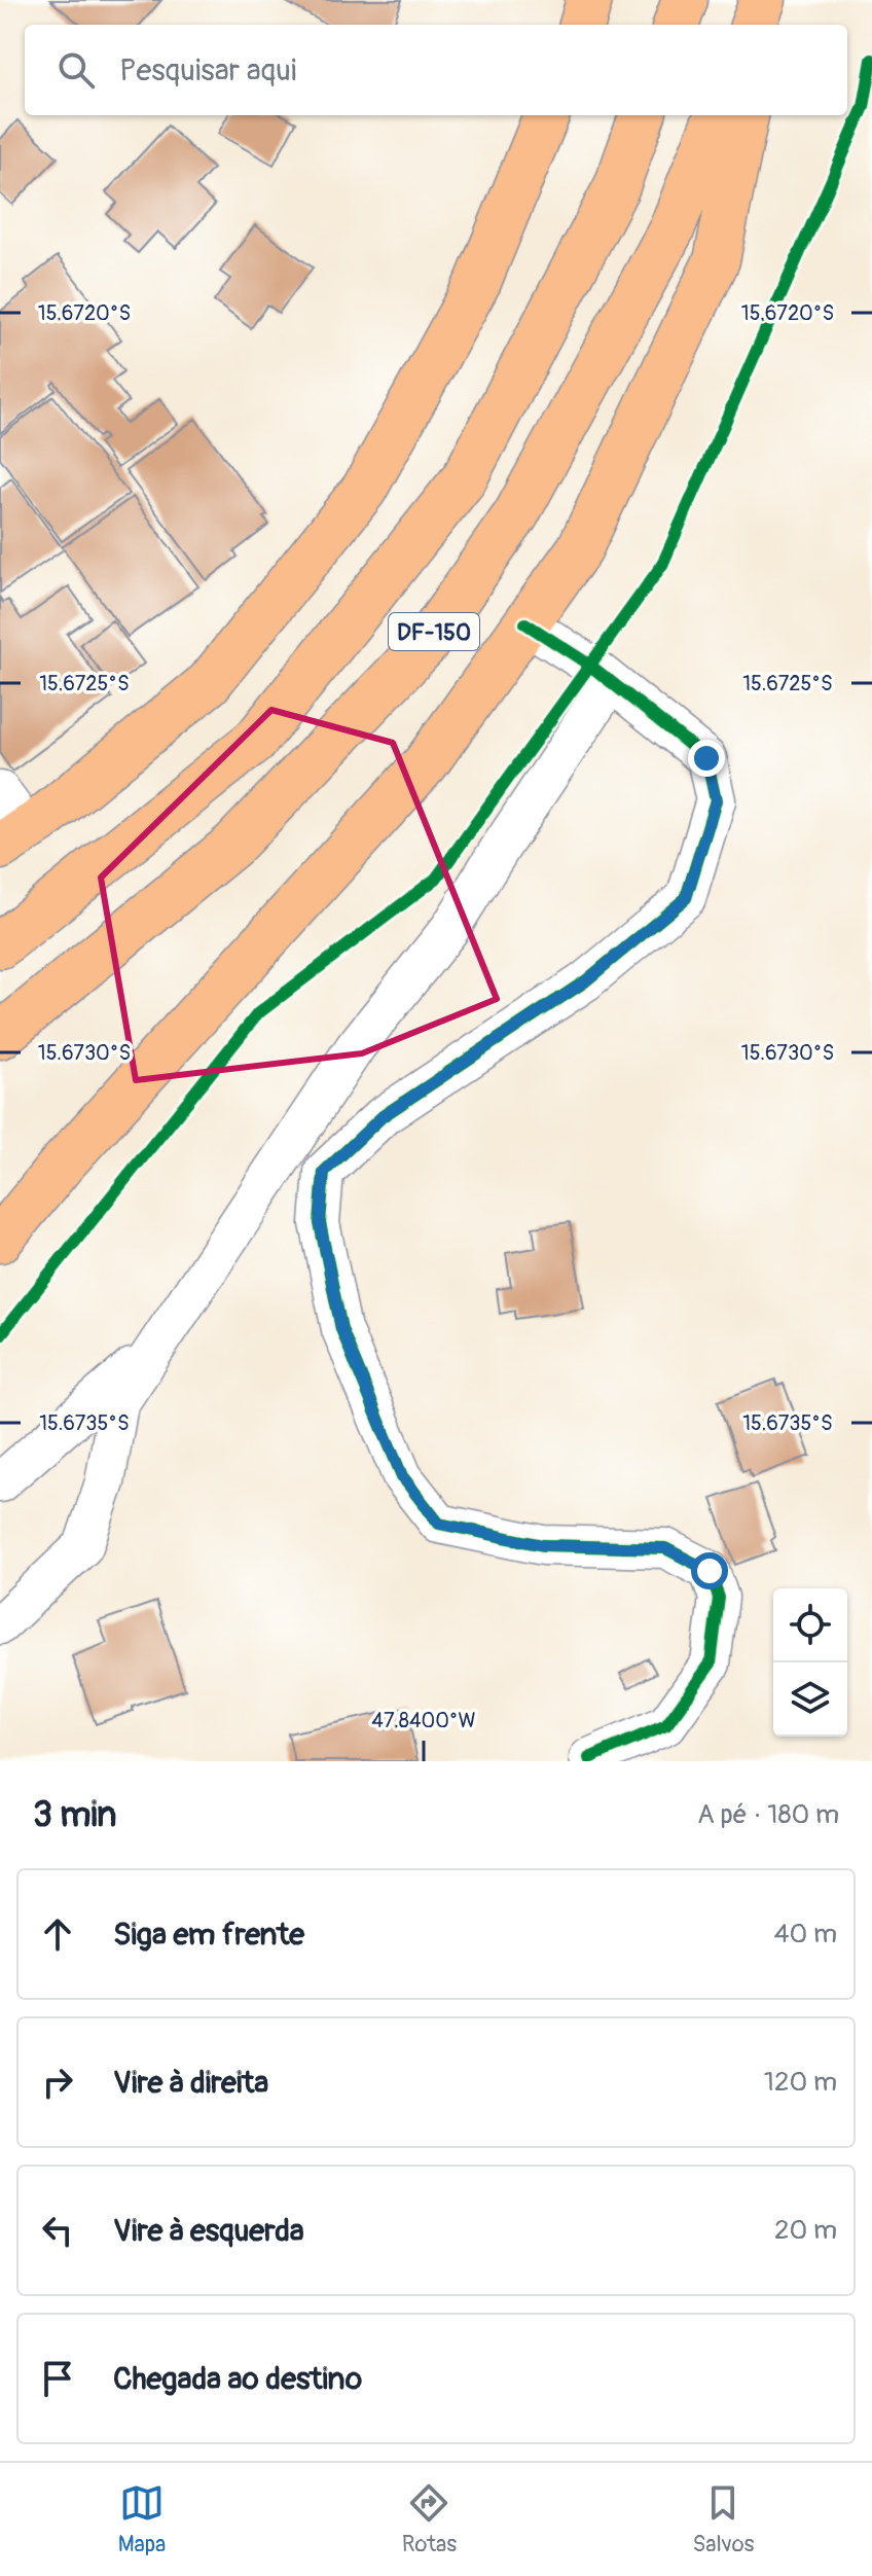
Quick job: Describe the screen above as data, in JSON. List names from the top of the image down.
{
  "streets": {
    "main road": ["DF-150"]
  },
  "page": {
    "search": "Pesquisar aqui",
    "heading": ["3 min", "A pé · 180 m"],
    "list": [
      ["Siga em frente", "40 m"],
      ["Vire à direita", "120 m"],
      ["Vire à esquerda", "20 m"],
      "Chegada ao destino"
    ],
    "nav": ["Mapa", "Rotas", "Salvos"]
  },
  "coordinates": [
    "15.6720°S",
    "15.6725°S",
    "15.6730°S",
    "15.6735°S",
    "47.8400°W"
  ]
}
